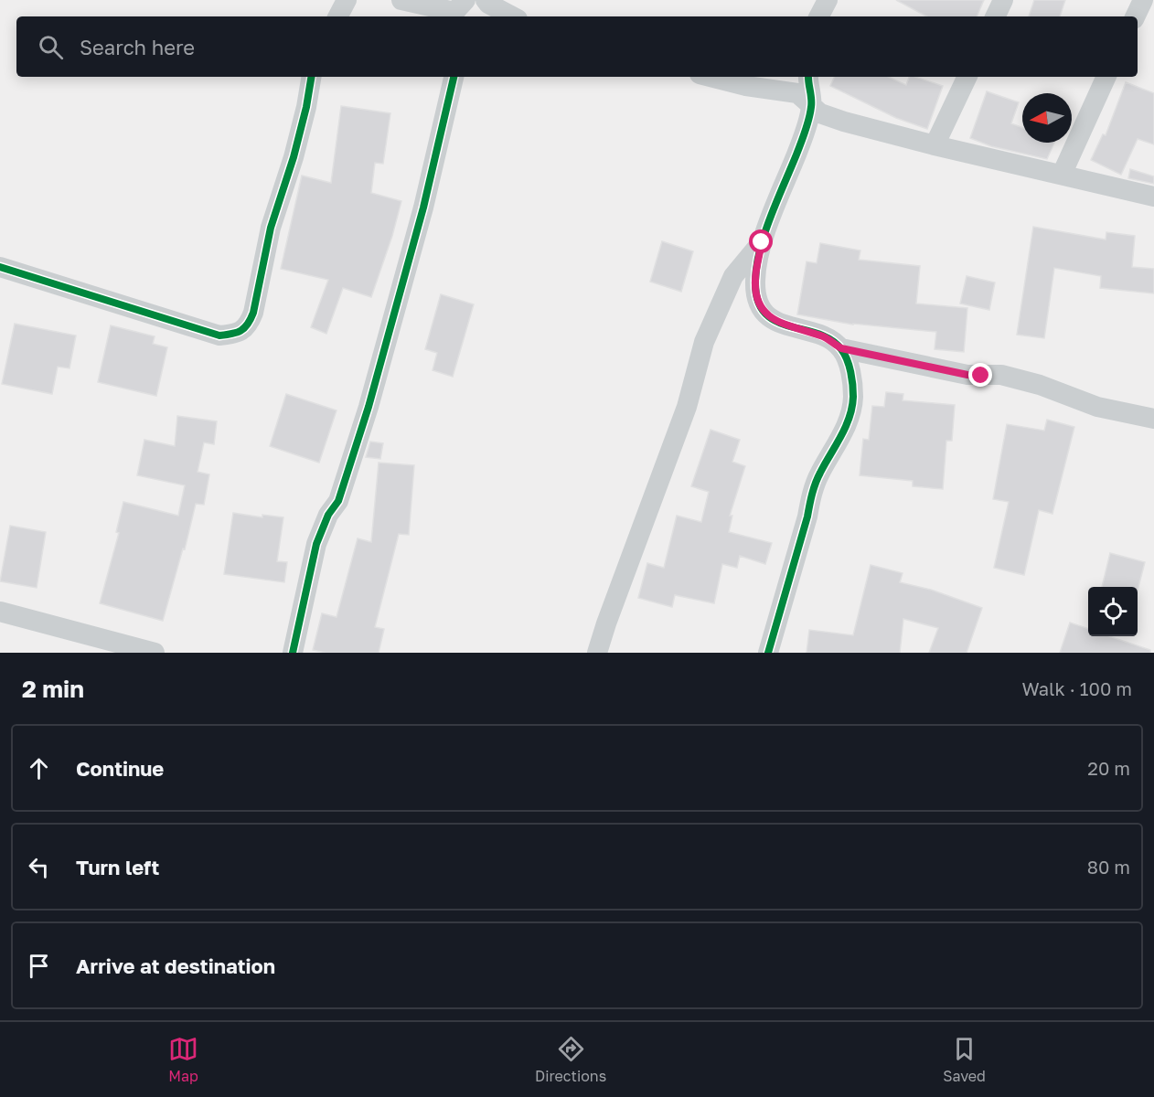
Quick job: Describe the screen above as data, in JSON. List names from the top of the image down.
{
  "north": "left",
  "page": {
    "search": "Search here",
    "heading": ["2 min", "Walk · 100 m"],
    "list": [
      ["Continue", "20 m"],
      ["Turn left", "80 m"],
      "Arrive at destination"
    ],
    "nav": ["Map", "Directions", "Saved"]
  }
}
